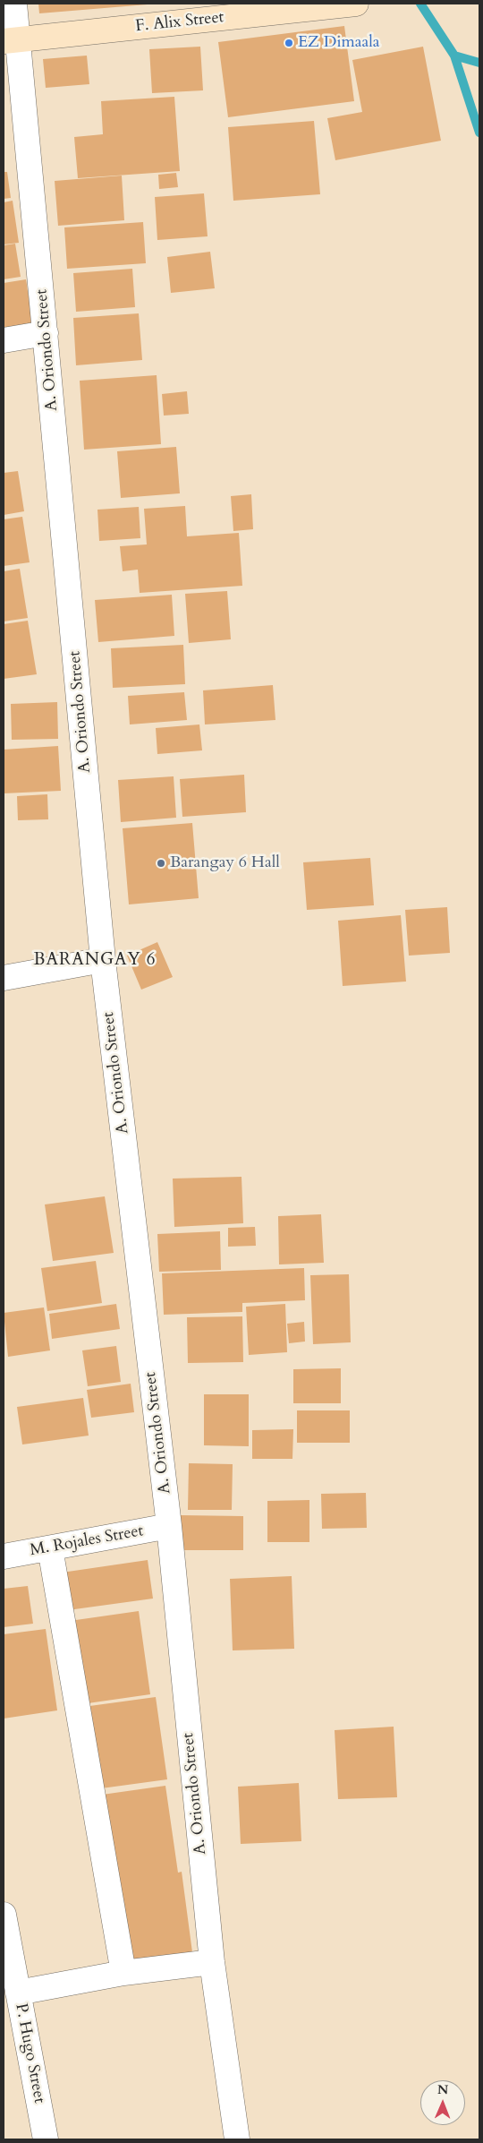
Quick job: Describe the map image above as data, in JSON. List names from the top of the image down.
{
  "streets": {
    "main road": ["F. Alix Street"],
    "street": ["A. Oriondo Street", "M. Rojales Street", "P. Hugo Street"]
  },
  "crossings": [
    ["F. Alix Street", "A. Oriondo Street"],
    ["A. Oriondo Street", "M. Rojales Street"]
  ],
  "districts": ["BARANGAY 6"],
  "places": ["EZ Dimaala", "Barangay 6 Hall"],
  "north": "top"
}
